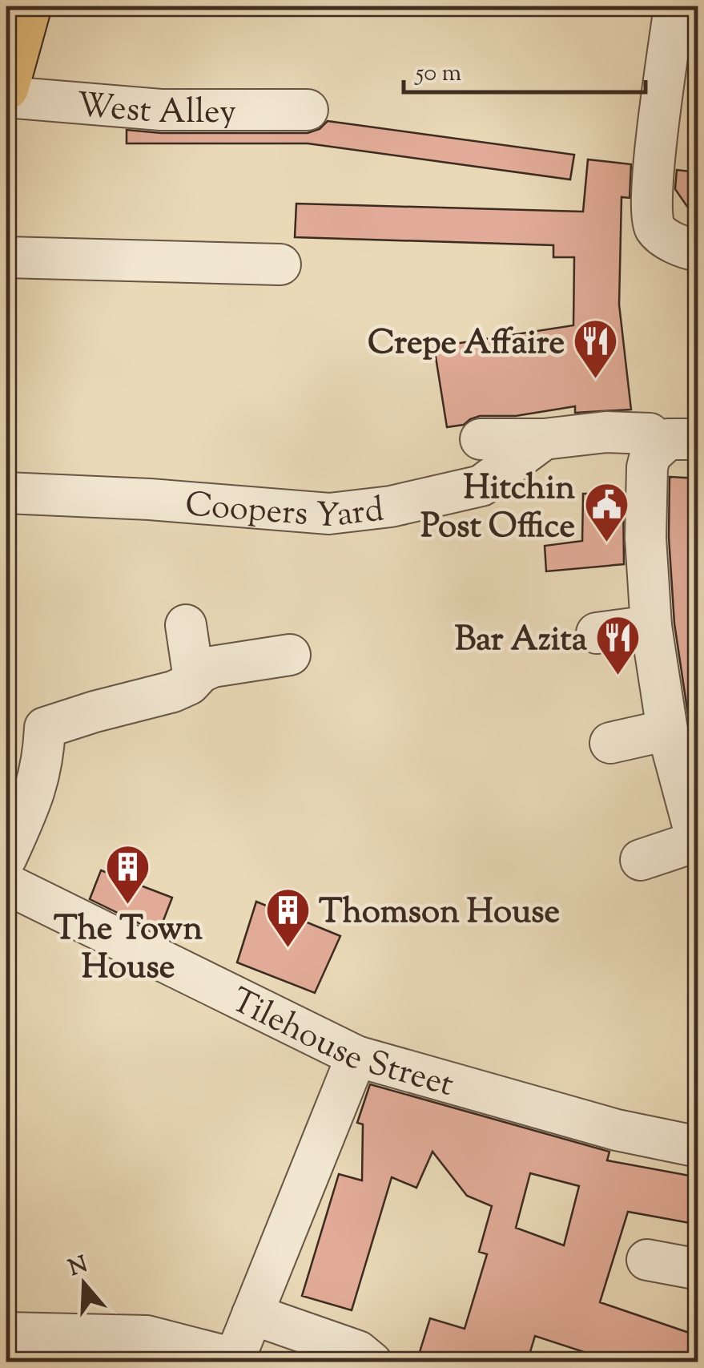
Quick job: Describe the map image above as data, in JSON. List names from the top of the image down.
{
  "streets": {
    "street": ["West Alley", "Coopers Yard", "Tilehouse Street"]
  },
  "places": {
    "restaurant": ["Crepe Affaire", "Bar Azita"],
    "public building": ["Hitchin Post Office"],
    "building": ["The Town House", "Thomson House"]
  },
  "scale_bar": "50 m",
  "north": "top"
}
